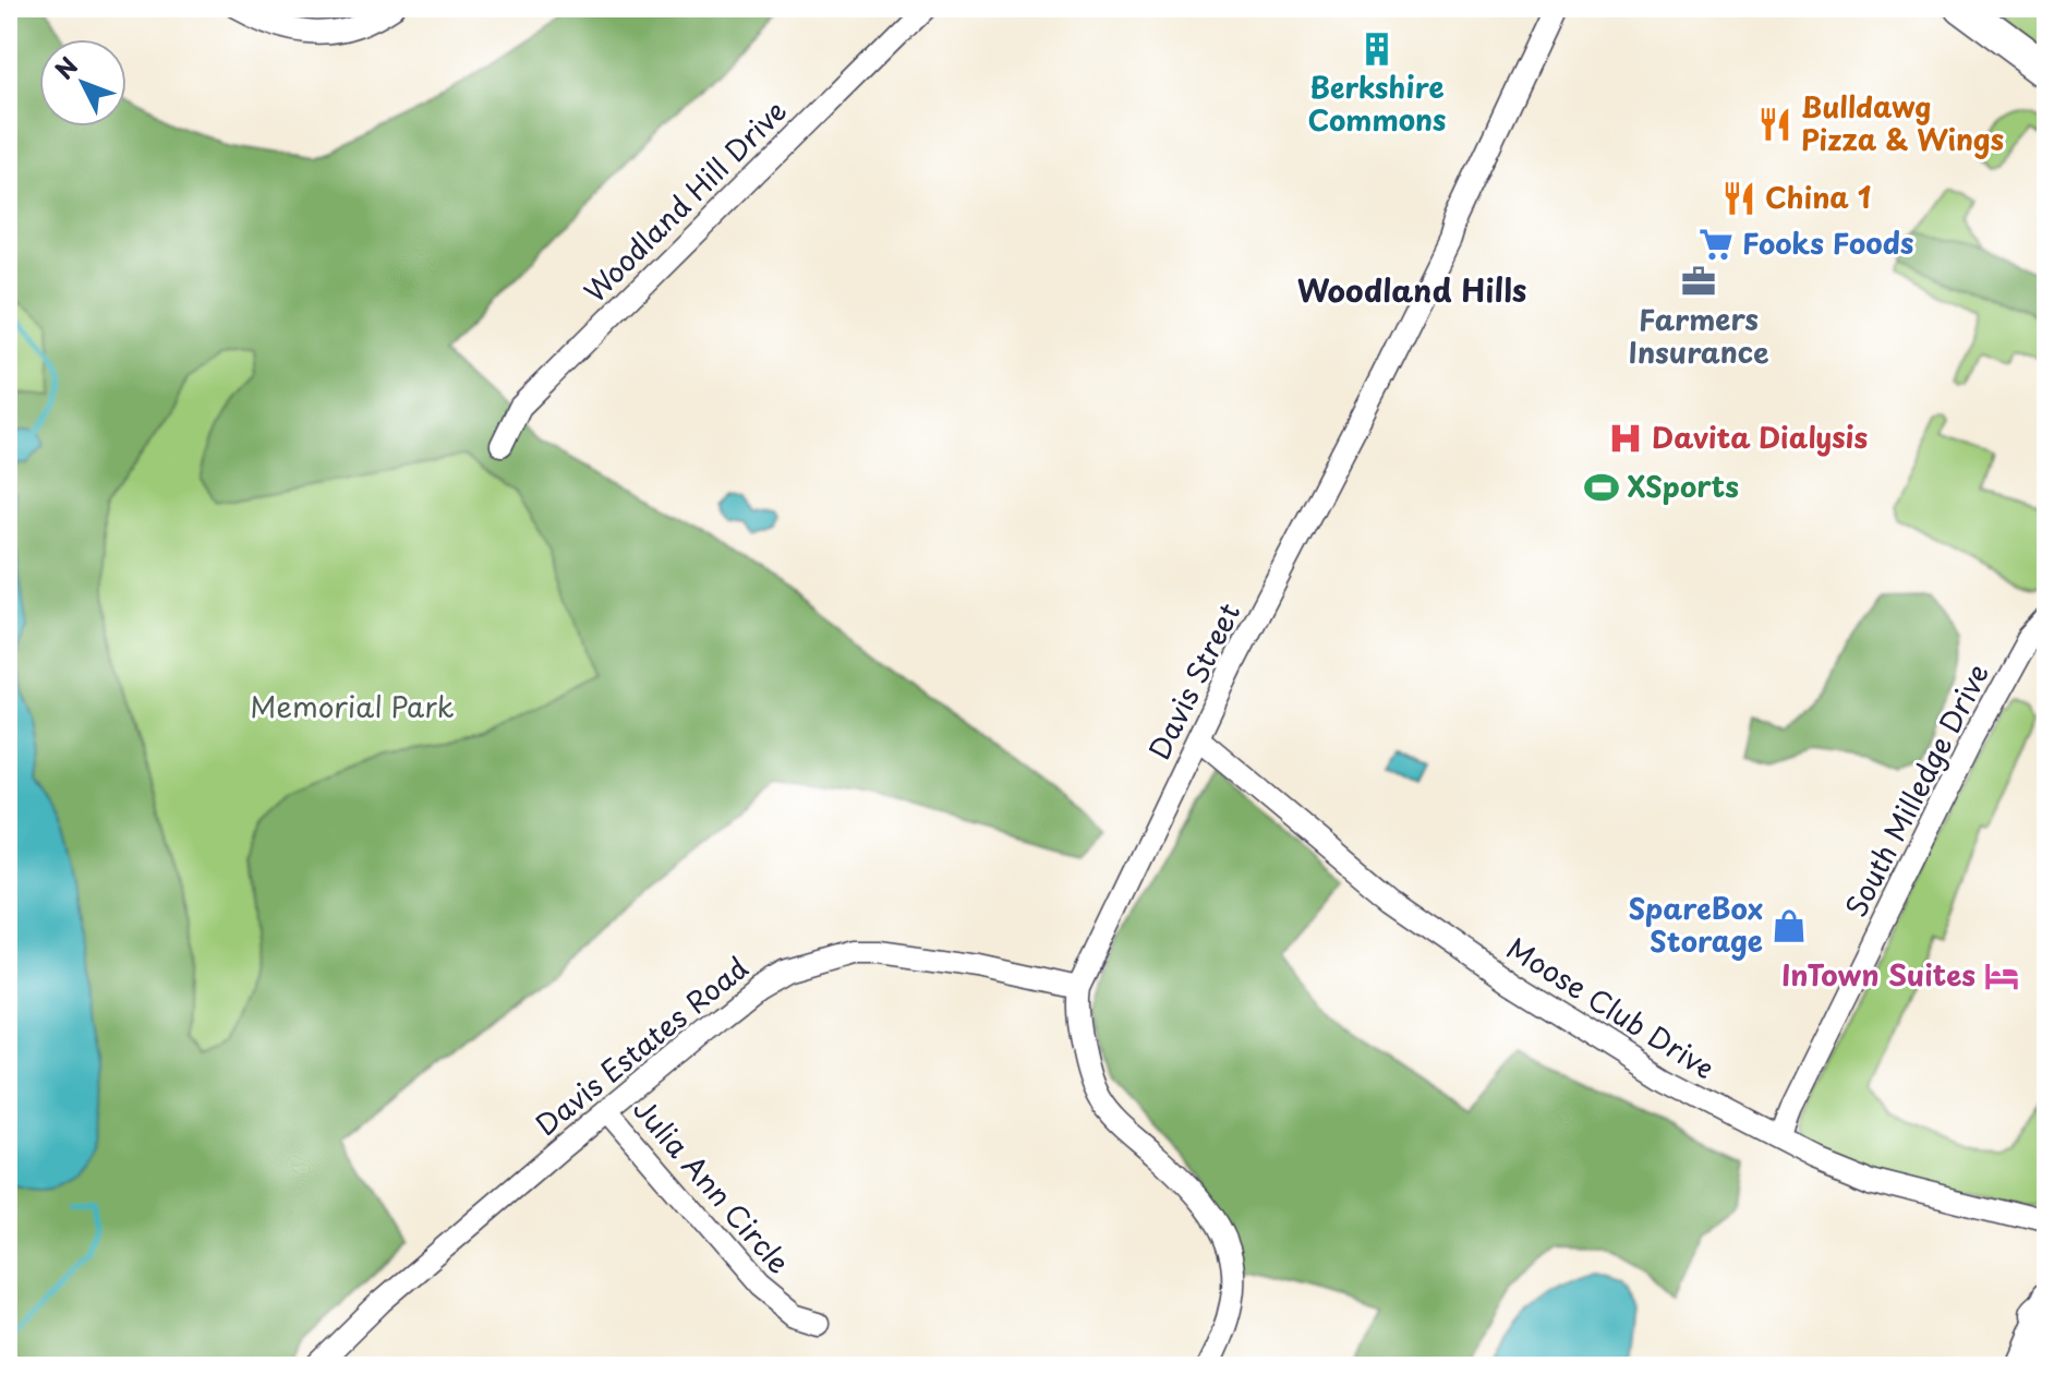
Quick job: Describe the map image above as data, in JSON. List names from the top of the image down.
{
  "streets": {
    "street": [
      "Woodland Hill Drive",
      "Davis Street",
      "South Milledge Drive",
      "Moose Club Drive",
      "Davis Estates Road",
      "Julia Ann Circle"
    ]
  },
  "crossings": [
    ["Davis Street", "Moose Club Drive"],
    ["Davis Street", "Davis Estates Road"],
    ["South Milledge Drive", "Moose Club Drive"],
    ["Davis Estates Road", "Julia Ann Circle"]
  ],
  "districts": ["Woodland Hills"],
  "parks": ["Memorial Park"],
  "places": {
    "building": ["Berkshire Commons"],
    "restaurant": ["Bulldawg Pizza & Wings", "China 1"],
    "supermarket": ["Fooks Foods"],
    "office": ["Farmers Insurance"],
    "hospital": ["Davita Dialysis"],
    "sports": ["XSports"],
    "shop": ["SpareBox Storage"],
    "hotel": ["InTown Suites"]
  },
  "north": "top left"
}
